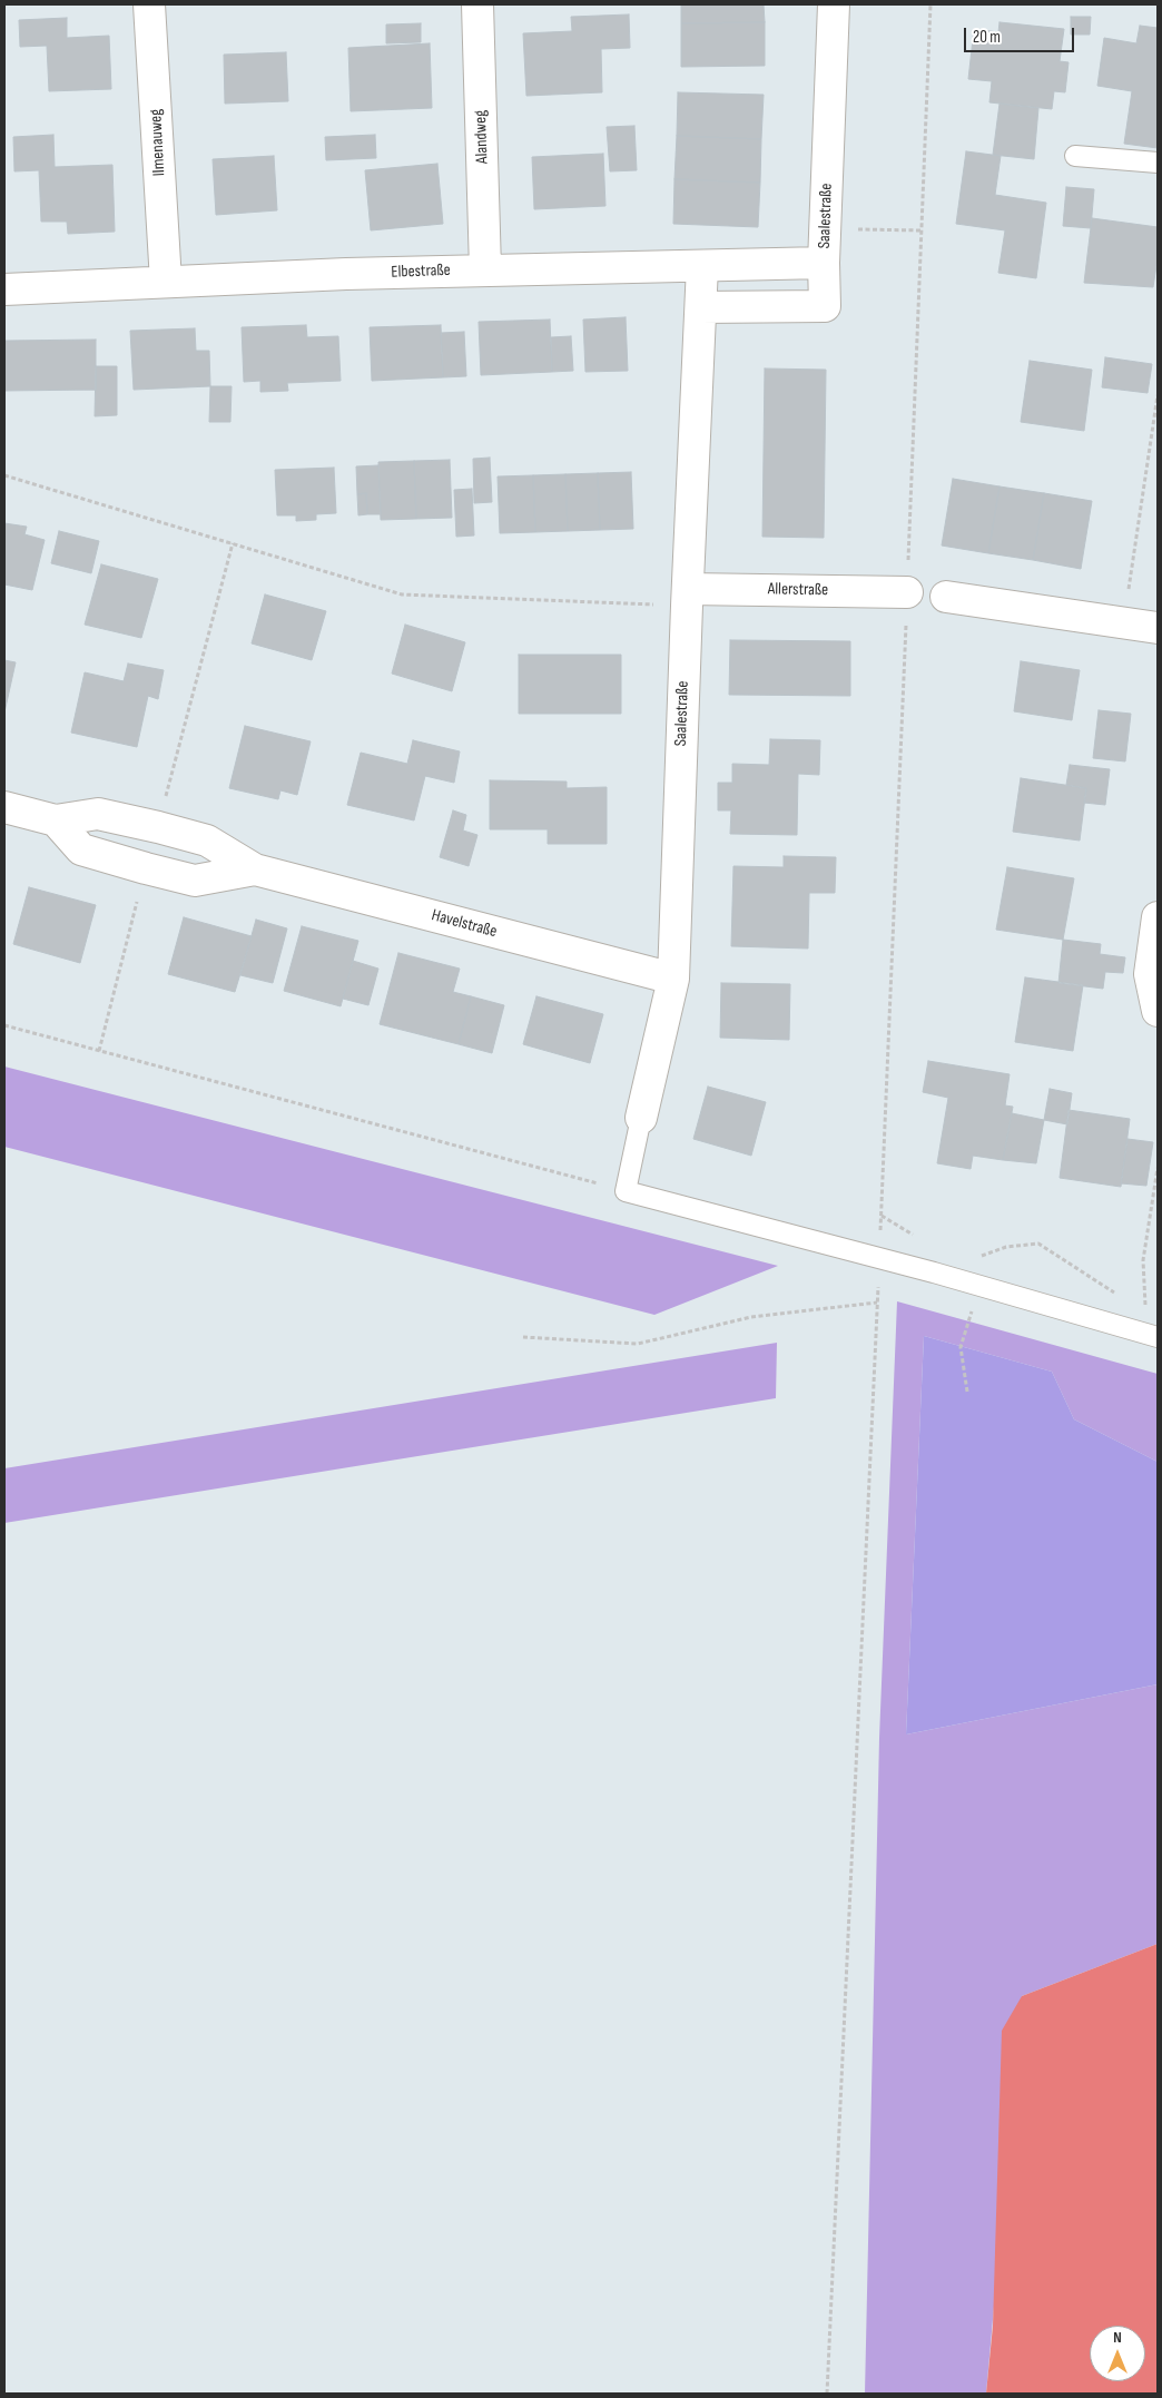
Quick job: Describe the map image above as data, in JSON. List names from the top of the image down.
{
  "streets": {
    "street": [
      "Alandweg",
      "Ilmenauweg",
      "Saalestraße",
      "Elbestraße",
      "Allerstraße",
      "Havelstraße"
    ]
  },
  "crossings": [
    ["Alandweg", "Elbestraße"],
    ["Ilmenauweg", "Elbestraße"],
    ["Saalestraße", "Elbestraße"],
    ["Saalestraße", "Allerstraße"],
    ["Saalestraße", "Havelstraße"]
  ],
  "scale_bar": "20 m",
  "north": "top"
}
